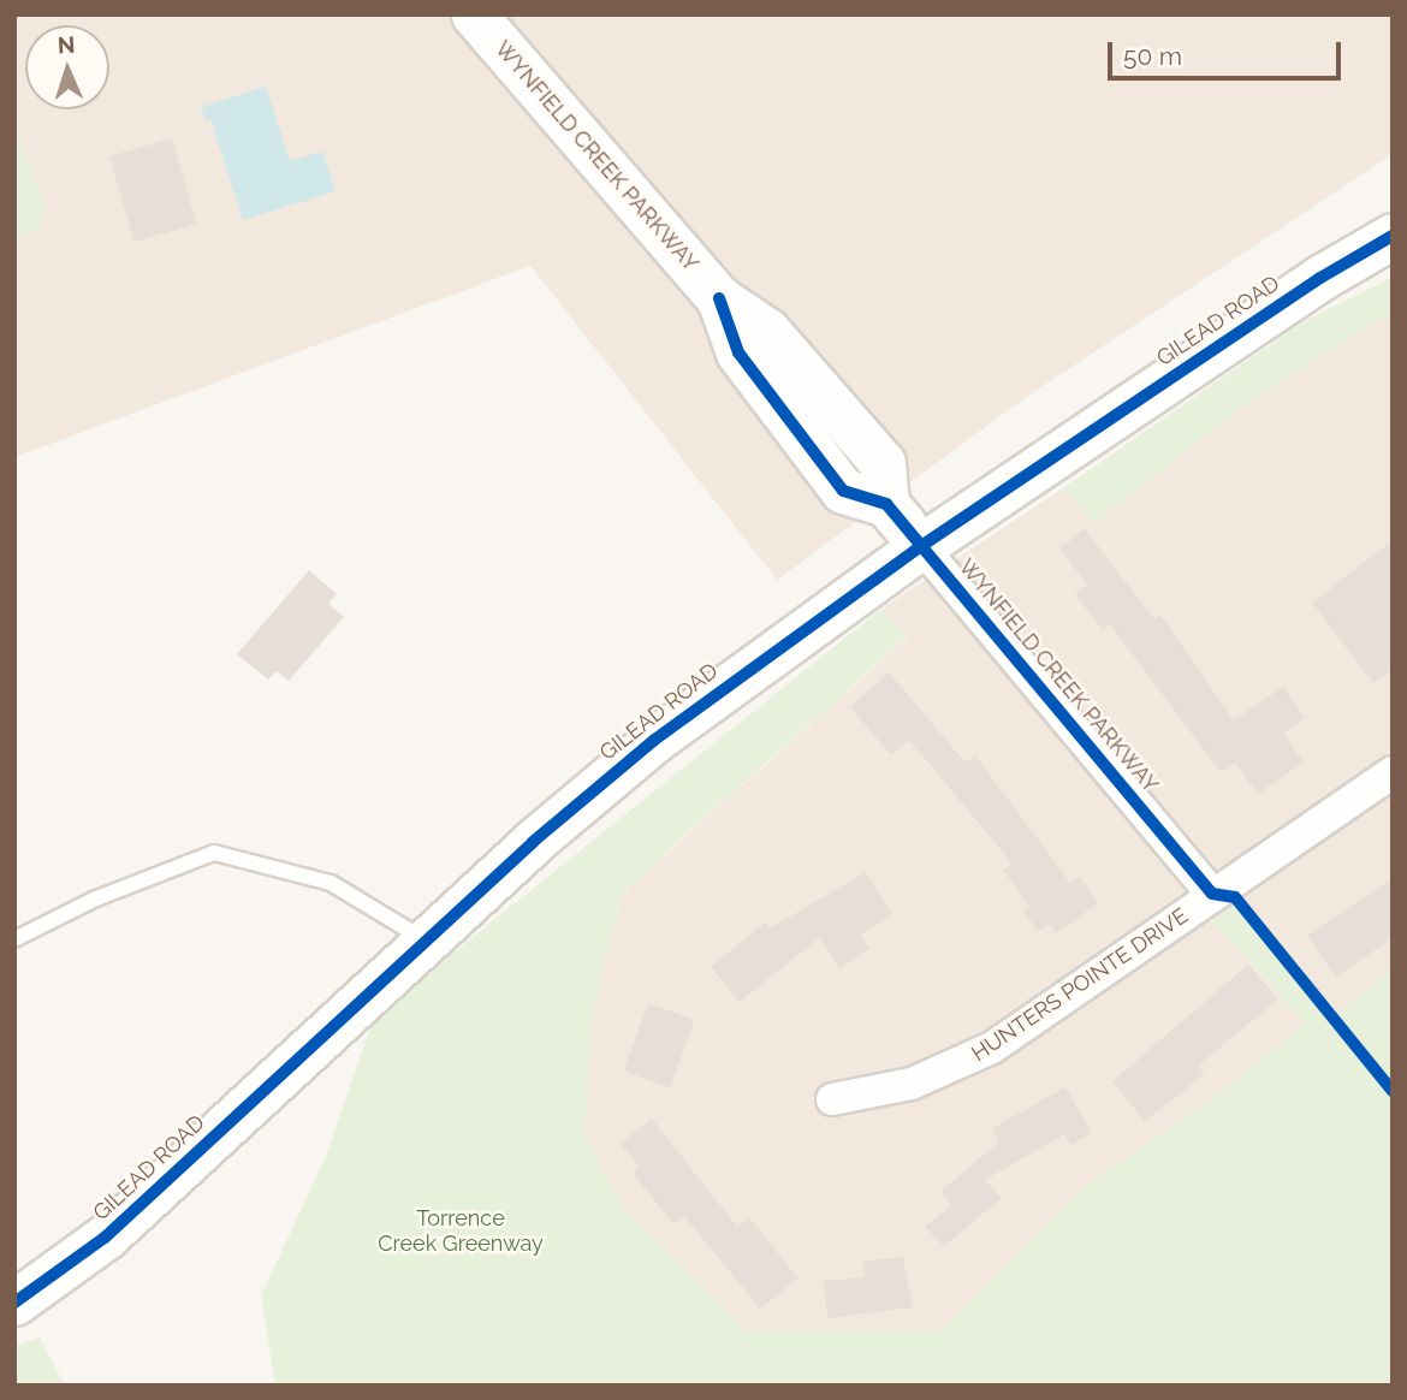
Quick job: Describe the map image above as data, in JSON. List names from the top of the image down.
{
  "streets": {
    "main road": ["WYNFIELD CREEK PARKWAY", "GILEAD ROAD"],
    "street": ["HUNTERS POINTE DRIVE"]
  },
  "crossings": [
    ["WYNFIELD CREEK PARKWAY", "GILEAD ROAD"],
    ["WYNFIELD CREEK PARKWAY", "HUNTERS POINTE DRIVE"]
  ],
  "parks": ["Torrence Creek Greenway"],
  "scale_bar": "50 m",
  "north": "top"
}
